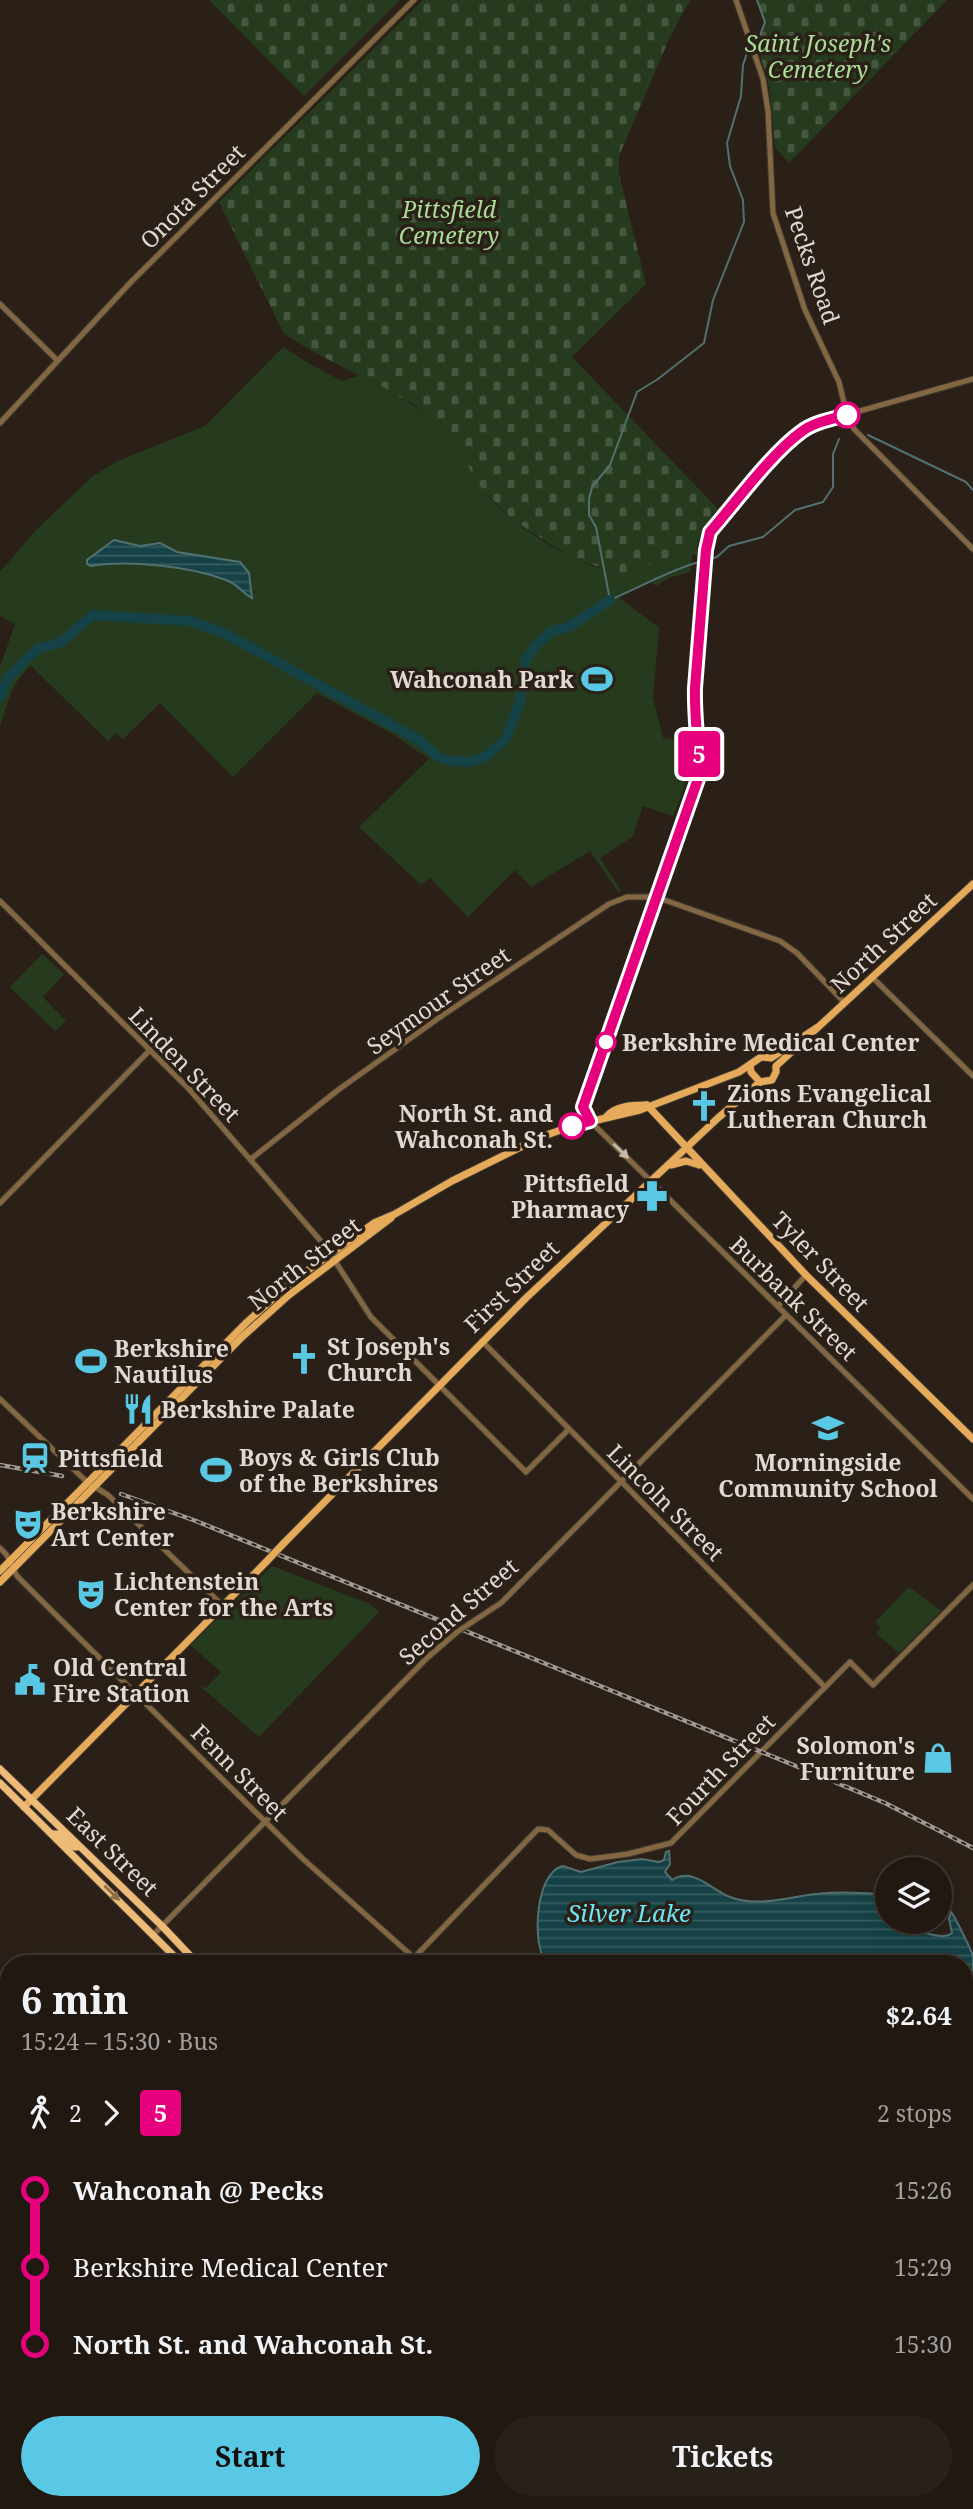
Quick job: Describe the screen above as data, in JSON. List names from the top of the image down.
{
  "streets": {
    "highway": ["East Street"],
    "main road": ["North Street", "Tyler Street", "First Street"],
    "street": [
      "Onota Street",
      "Pecks Road",
      "Seymour Street",
      "Linden Street",
      "Burbank Street",
      "Lincoln Street",
      "Second Street",
      "Fourth Street",
      "Fenn Street"
    ]
  },
  "crossings": [
    ["North Street", "Linden Street"],
    ["North Street", "Tyler Street"],
    ["North Street", "First Street"],
    ["North Street", "Burbank Street"],
    ["North Street", "Fenn Street"],
    ["Seymour Street", "Linden Street"],
    ["Linden Street", "First Street"],
    ["Linden Street", "Lincoln Street"],
    ["Tyler Street", "First Street"],
    ["First Street", "Burbank Street"],
    ["First Street", "Lincoln Street"],
    ["First Street", "Fenn Street"],
    ["First Street", "East Street"],
    ["Burbank Street", "Second Street"],
    ["Lincoln Street", "Second Street"],
    ["Lincoln Street", "Fourth Street"],
    ["Second Street", "Fenn Street"],
    ["Second Street", "East Street"]
  ],
  "water": ["Silver Lake"],
  "parks": ["Saint Joseph's Cemetery", "Pittsfield Cemetery"],
  "places": {
    "sports": ["Wahconah Park", "Berkshire Nautilus", "Boys & Girls Club of the Berkshires"],
    "other": ["Berkshire Medical Center", "North St. and Wahconah St."],
    "church": ["Zions Evangelical Lutheran Church", "St Joseph's Church"],
    "pharmacy": ["Pittsfield Pharmacy"],
    "restaurant": ["Berkshire Palate"],
    "school or university": ["Morningside Community School"],
    "station": ["Pittsfield"],
    "theatre": ["Berkshire Art Center", "Lichtenstein Center for the Arts"],
    "public building": ["Old Central Fire Station"],
    "shop": ["Solomon's Furniture"]
  },
  "lines": ["bus line 5"],
  "page": {
    "on_map": "5",
    "heading": ["6 min", "15:24 – 15:30 · Bus", "$2.64"],
    "legs": ["2", "5", "2 stops"],
    "list": [
      {
        "name": "Wahconah @ Pecks",
        "value": "15:26"
      },
      {
        "name": "Berkshire Medical Center",
        "value": "15:29"
      },
      {
        "name": "North St. and Wahconah St.",
        "value": "15:30"
      }
    ],
    "buttons": ["Start", "Tickets"]
  }
}
